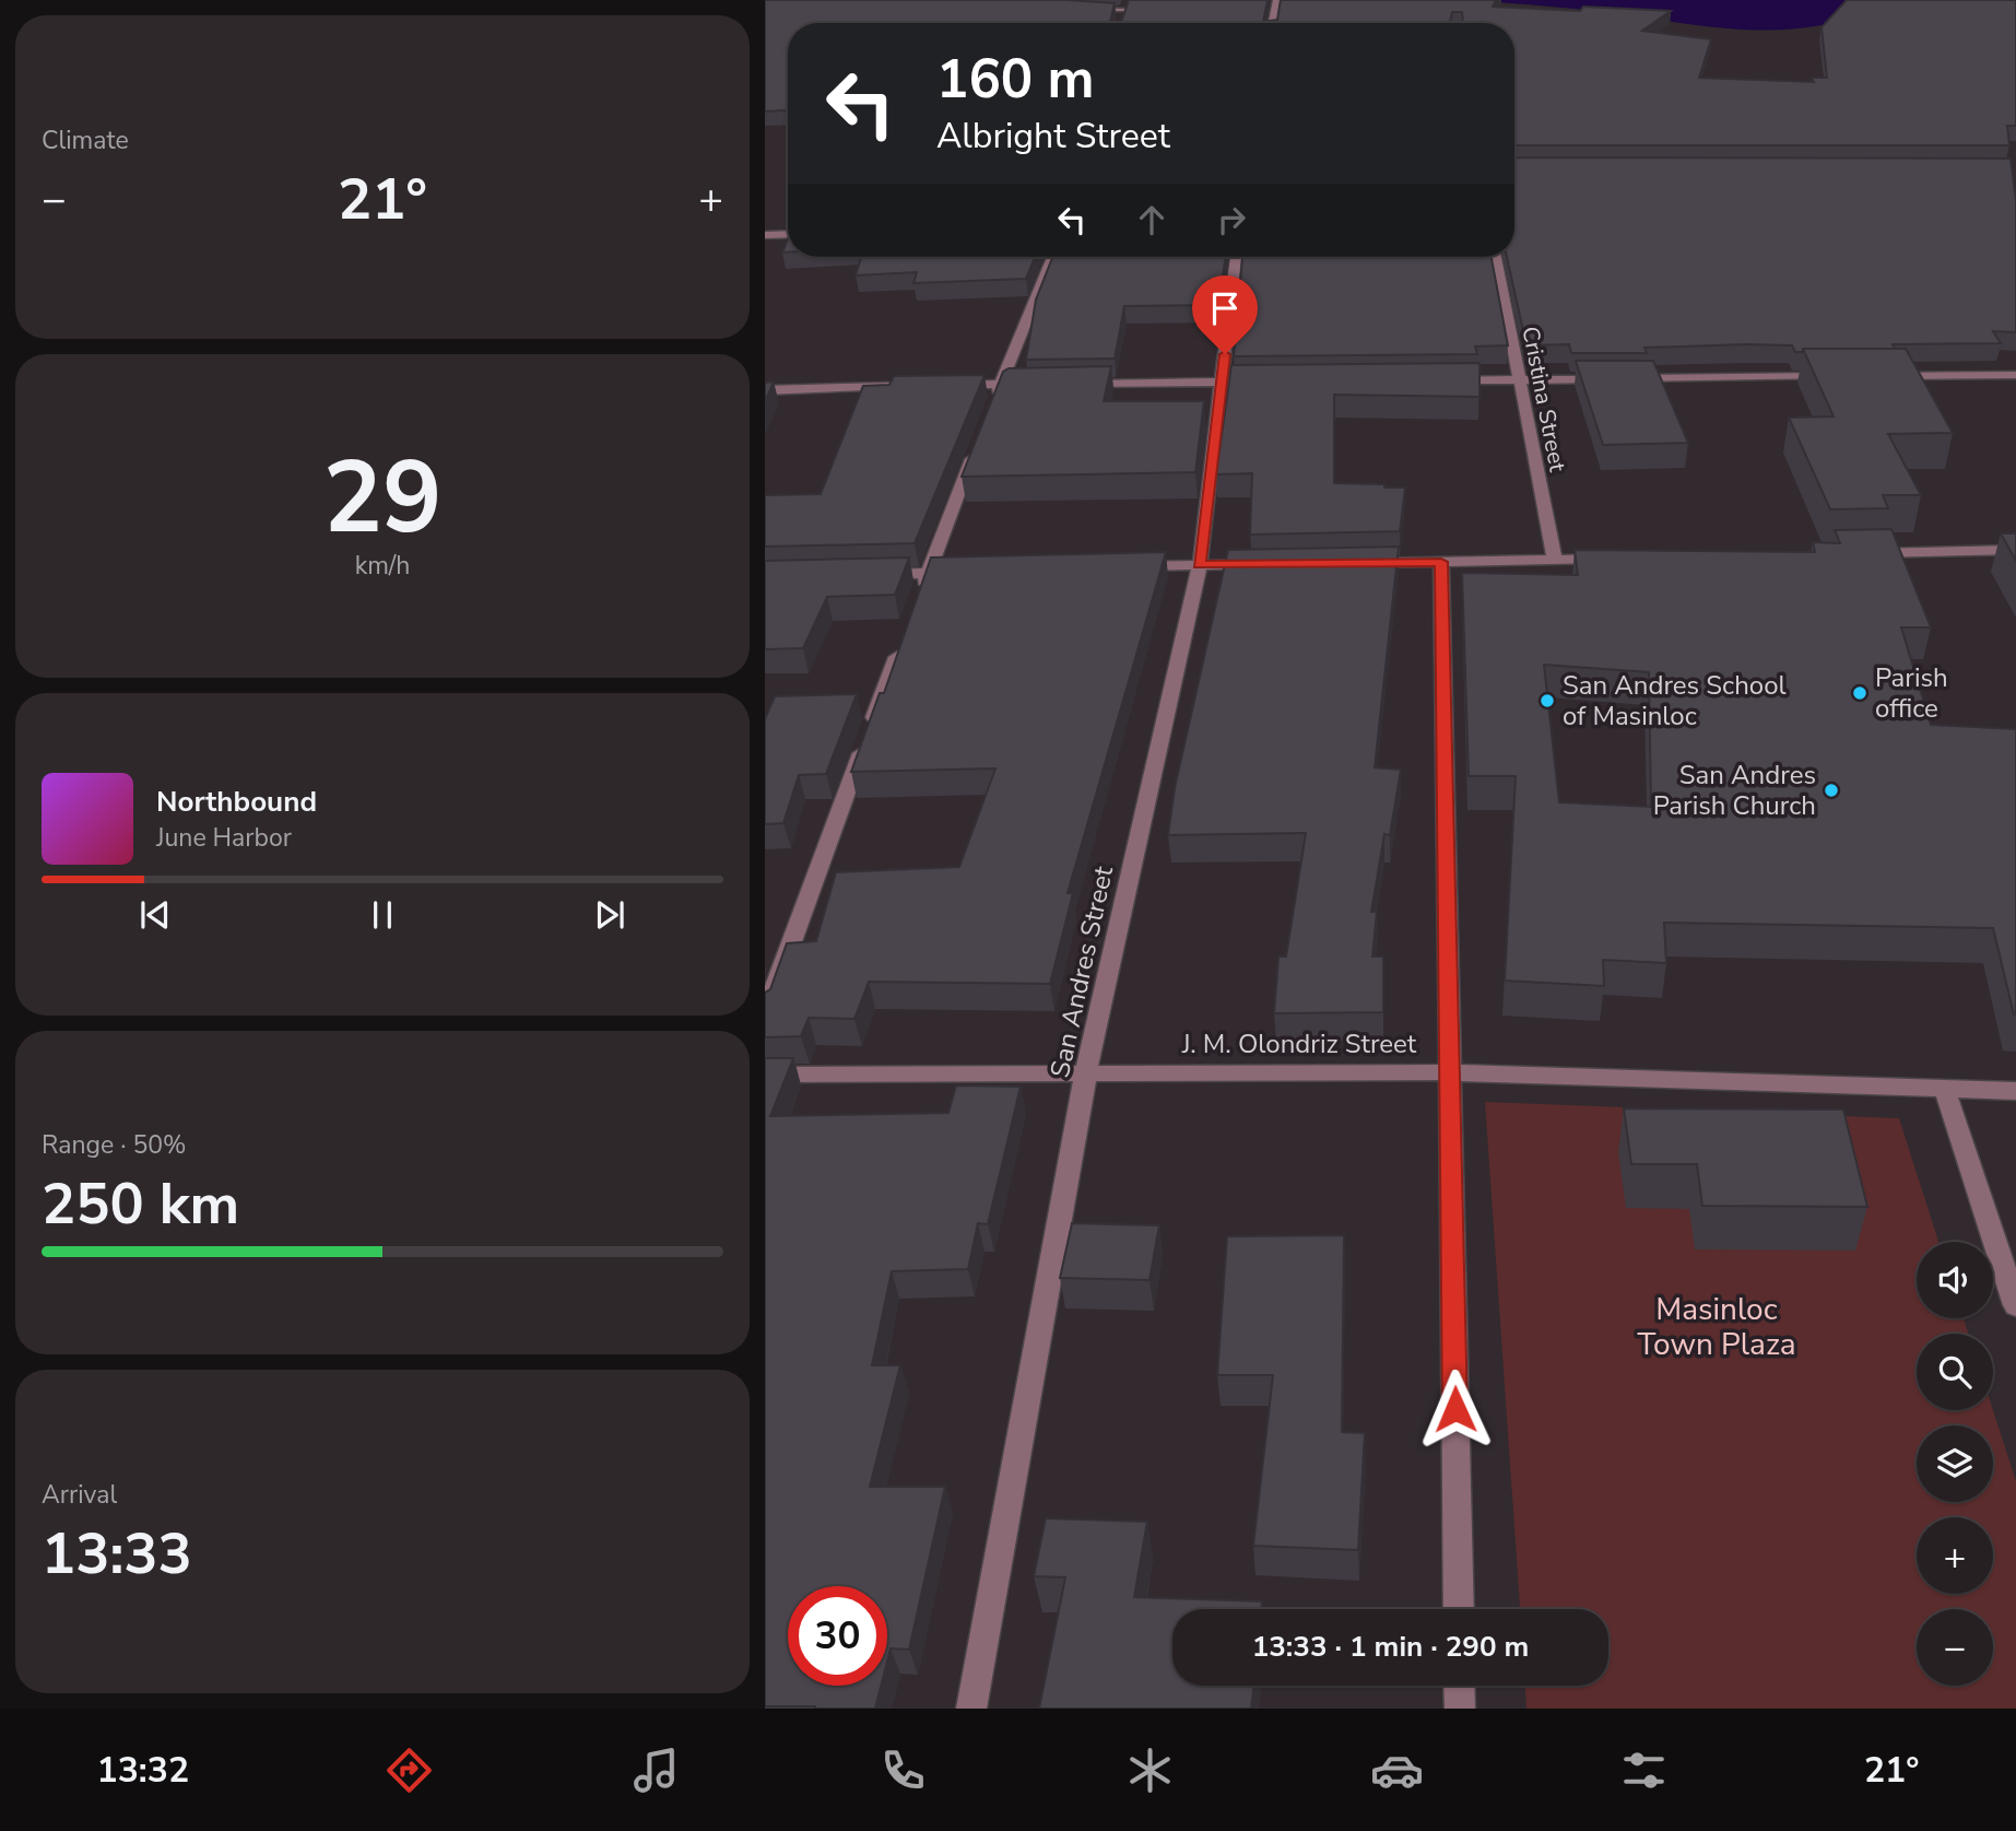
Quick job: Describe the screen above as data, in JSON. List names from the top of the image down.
{
  "streets": {
    "street": ["Cristina Street", "San Andres Street", "J. M. Olondriz Street"]
  },
  "crossings": [
    ["San Andres Street", "J. M. Olondriz Street"]
  ],
  "parks": ["Masinloc Town Plaza"],
  "places": ["Parish office", "San Andres School of Masinloc", "San Andres Parish Church"],
  "page": {
    "tile": [
      "Climate",
      ["29", "km/h"],
      ["Range · 50%", "250 km"],
      ["Arrival", "13:33"]
    ],
    "turn": ["160 m", "Albright Street"],
    "heat": ["−", "21°", "+"],
    "song": ["Northbound", "June Harbor"],
    "map_buttons": ["+", "−"],
    "limit": "30",
    "trip": "13:33 · 1 min · 290 m",
    "tabs": ["13:32", "21°"]
  }
}
